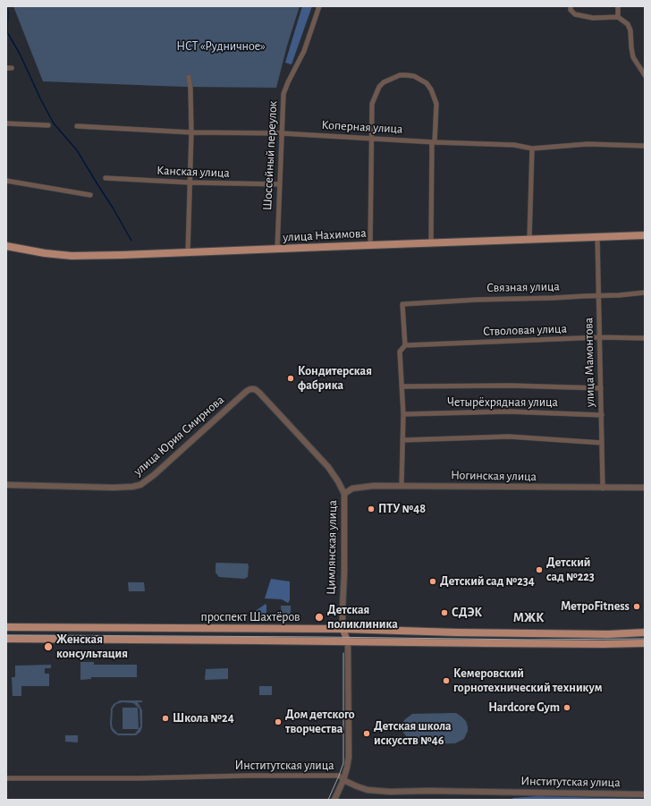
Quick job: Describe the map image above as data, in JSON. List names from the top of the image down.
{
  "streets": {
    "main road": ["улица Нахимова", "Цимлянская улица", "проспект Шахтёров"],
    "street": [
      "Коперная улица",
      "Шоссейный переулок",
      "Канская улица",
      "Связная улица",
      "Стволовая улица",
      "улица Мамонтова",
      "Четырёхрядная улица",
      "улица Юрия Смирнова",
      "Ногинская улица",
      "Институтская улица"
    ]
  },
  "crossings": [
    ["Коперная улица", "Шоссейный переулок"],
    ["Шоссейный переулок", "Канская улица"],
    ["Шоссейный переулок", "улица Нахимова"],
    ["улица Нахимова", "улица Мамонтова"],
    ["Связная улица", "Стволовая улица"],
    ["Связная улица", "улица Мамонтова"],
    ["Стволовая улица", "улица Мамонтова"],
    ["улица Мамонтова", "Четырёхрядная улица"],
    ["улица Мамонтова", "Ногинская улица"],
    ["улица Юрия Смирнова", "Цимлянская улица"],
    ["Ногинская улица", "Цимлянская улица"],
    ["Цимлянская улица", "проспект Шахтёров"],
    ["Цимлянская улица", "Институтская улица"]
  ],
  "districts": ["МЖК"],
  "parks": ["НСТ «Рудничное»"],
  "places": [
    "Кондитерская фабрика",
    "ПТУ №48",
    "Детский сад №223",
    "Детский сад №234",
    "МетроFitness",
    "СДЭК",
    "Детская поликлиника",
    "Женская консультация",
    "Кемеровский горнотехнический техникум",
    "Hardcore Gym",
    "Школа №24",
    "Дом детского творчества",
    "Детская школа искусств №46"
  ]
}
